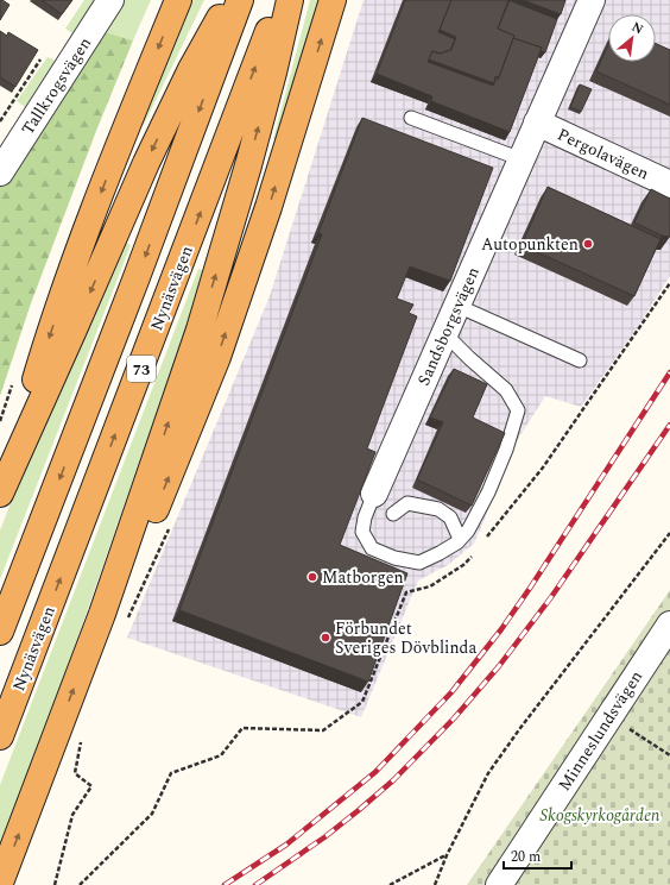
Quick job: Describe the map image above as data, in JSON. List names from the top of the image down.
{
  "streets": {
    "highway": ["Nynäsvägen", "73"],
    "street": [
      "Tallkrogsvägen",
      "Pergolavägen",
      "Sandsborgsvägen",
      "Minneslundsvägen"
    ]
  },
  "crossings": [
    ["Pergolavägen", "Sandsborgsvägen"]
  ],
  "parks": ["Skogskyrkogården"],
  "places": ["Autopunkten", "Matborgen", "Förbundet Sveriges Dövblinda"],
  "scale_bar": "20 m",
  "north": "top right"
}
